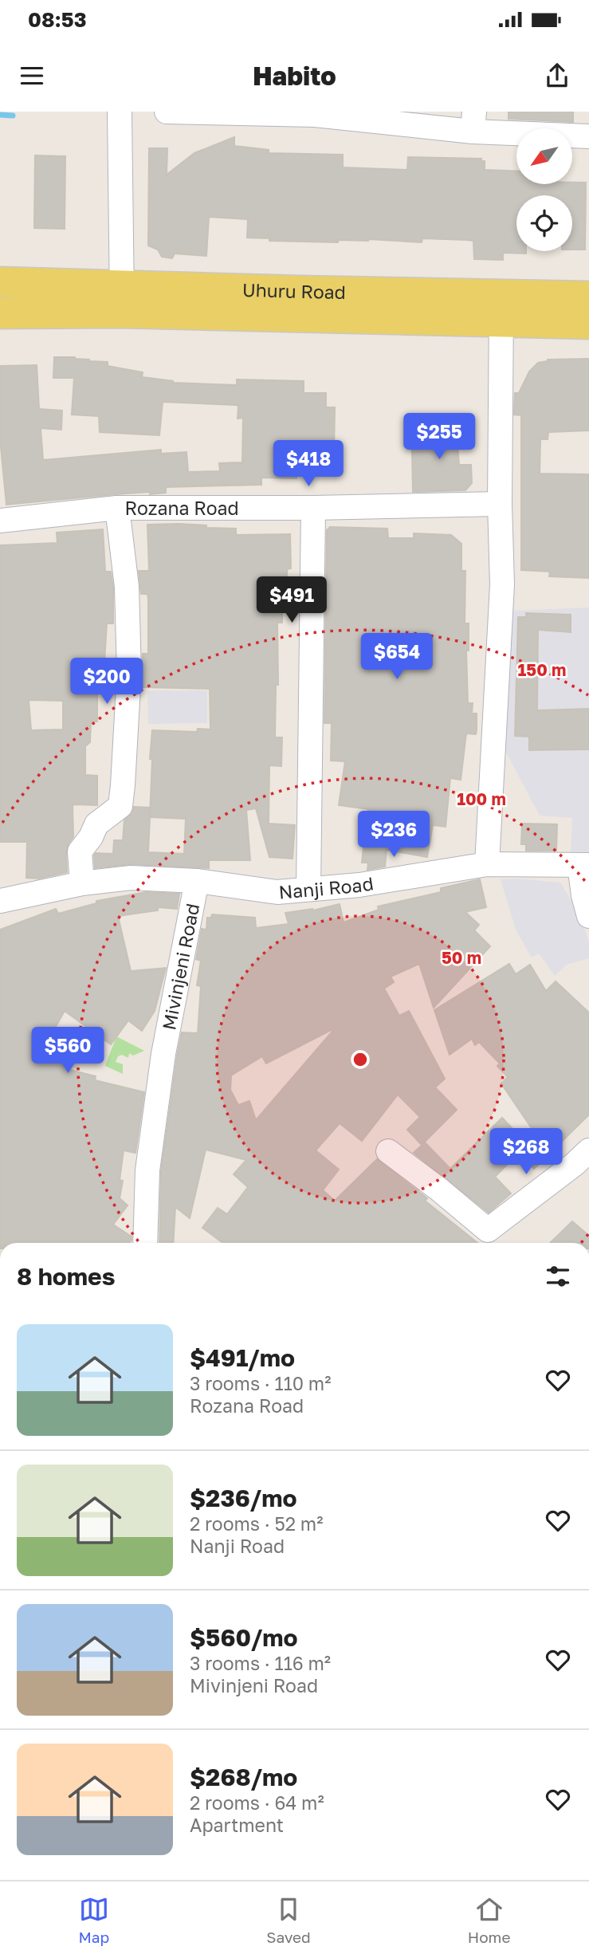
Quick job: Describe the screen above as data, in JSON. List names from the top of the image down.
{
  "streets": {
    "main road": ["Uhuru Road"],
    "street": ["Rozana Road", "Nanji Road", "Mivinjeni Road"]
  },
  "crossings": [
    ["Nanji Road", "Mivinjeni Road"]
  ],
  "north": "bottom left",
  "page": {
    "status": "08:53",
    "header": "Habito",
    "price": [
      "$255",
      "$418",
      "$491",
      "$654",
      "$200",
      "$236",
      "$560",
      "$268"
    ],
    "heading": "8 homes",
    "list": [
      {
        "name": "$491/mo",
        "note": "3 rooms · 110 m² · Rozana Road"
      },
      {
        "name": "$236/mo",
        "note": "2 rooms · 52 m² · Nanji Road"
      },
      {
        "name": "$560/mo",
        "note": "3 rooms · 116 m² · Mivinjeni Road"
      },
      {
        "name": "$268/mo",
        "note": "2 rooms · 64 m² · Apartment"
      }
    ],
    "tabs": ["Map", "Saved", "Home"]
  },
  "rings": ["150 m", "100 m", "50 m"]
}
